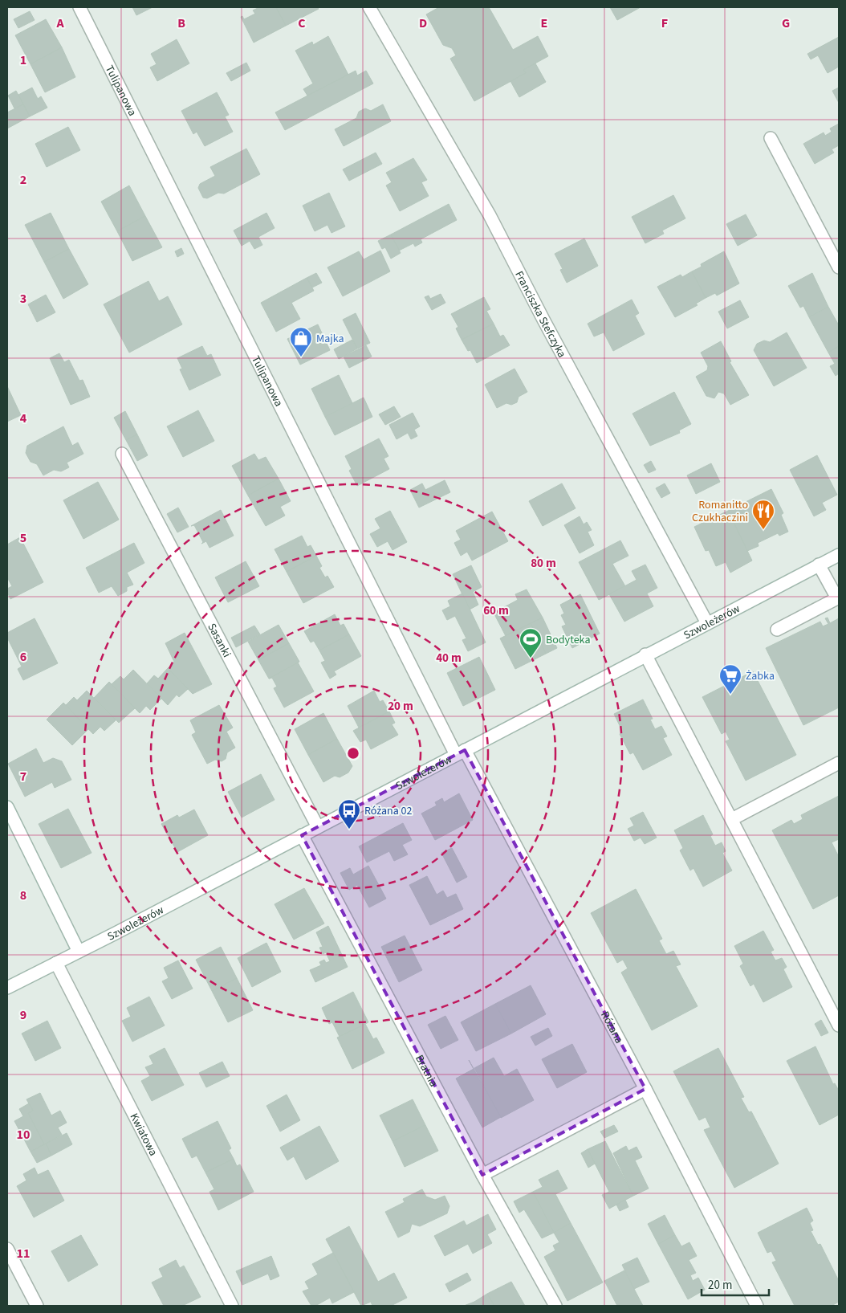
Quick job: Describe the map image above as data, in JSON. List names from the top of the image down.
{
  "streets": {
    "street": [
      "Tulipanowa",
      "Franciszka Stefczyka",
      "Szwoleżerów",
      "Sasanki",
      "Różana",
      "Bratnia",
      "Kwiatowa"
    ]
  },
  "crossings": [
    ["Tulipanowa", "Szwoleżerów"],
    ["Tulipanowa", "Różana"],
    ["Franciszka Stefczyka", "Szwoleżerów"],
    ["Szwoleżerów", "Sasanki"],
    ["Szwoleżerów", "Różana"],
    ["Szwoleżerów", "Bratnia"],
    ["Szwoleżerów", "Kwiatowa"]
  ],
  "places": {
    "shop": ["Majka"],
    "restaurant": ["Romanitto Czukhaczini"],
    "sports": ["Bodyteka"],
    "supermarket": ["Żabka"],
    "bus stop": ["Różana 02"]
  },
  "scale_bar": "20 m",
  "grid": {
    "columns": [
      "A",
      "B",
      "C",
      "D",
      "E",
      "F",
      "G"
    ],
    "rows": [
      "1",
      "2",
      "3",
      "4",
      "5",
      "6",
      "7",
      "8",
      "9",
      "10",
      "11"
    ]
  },
  "rings": [
    "80 m",
    "60 m",
    "40 m",
    "20 m"
  ]
}
